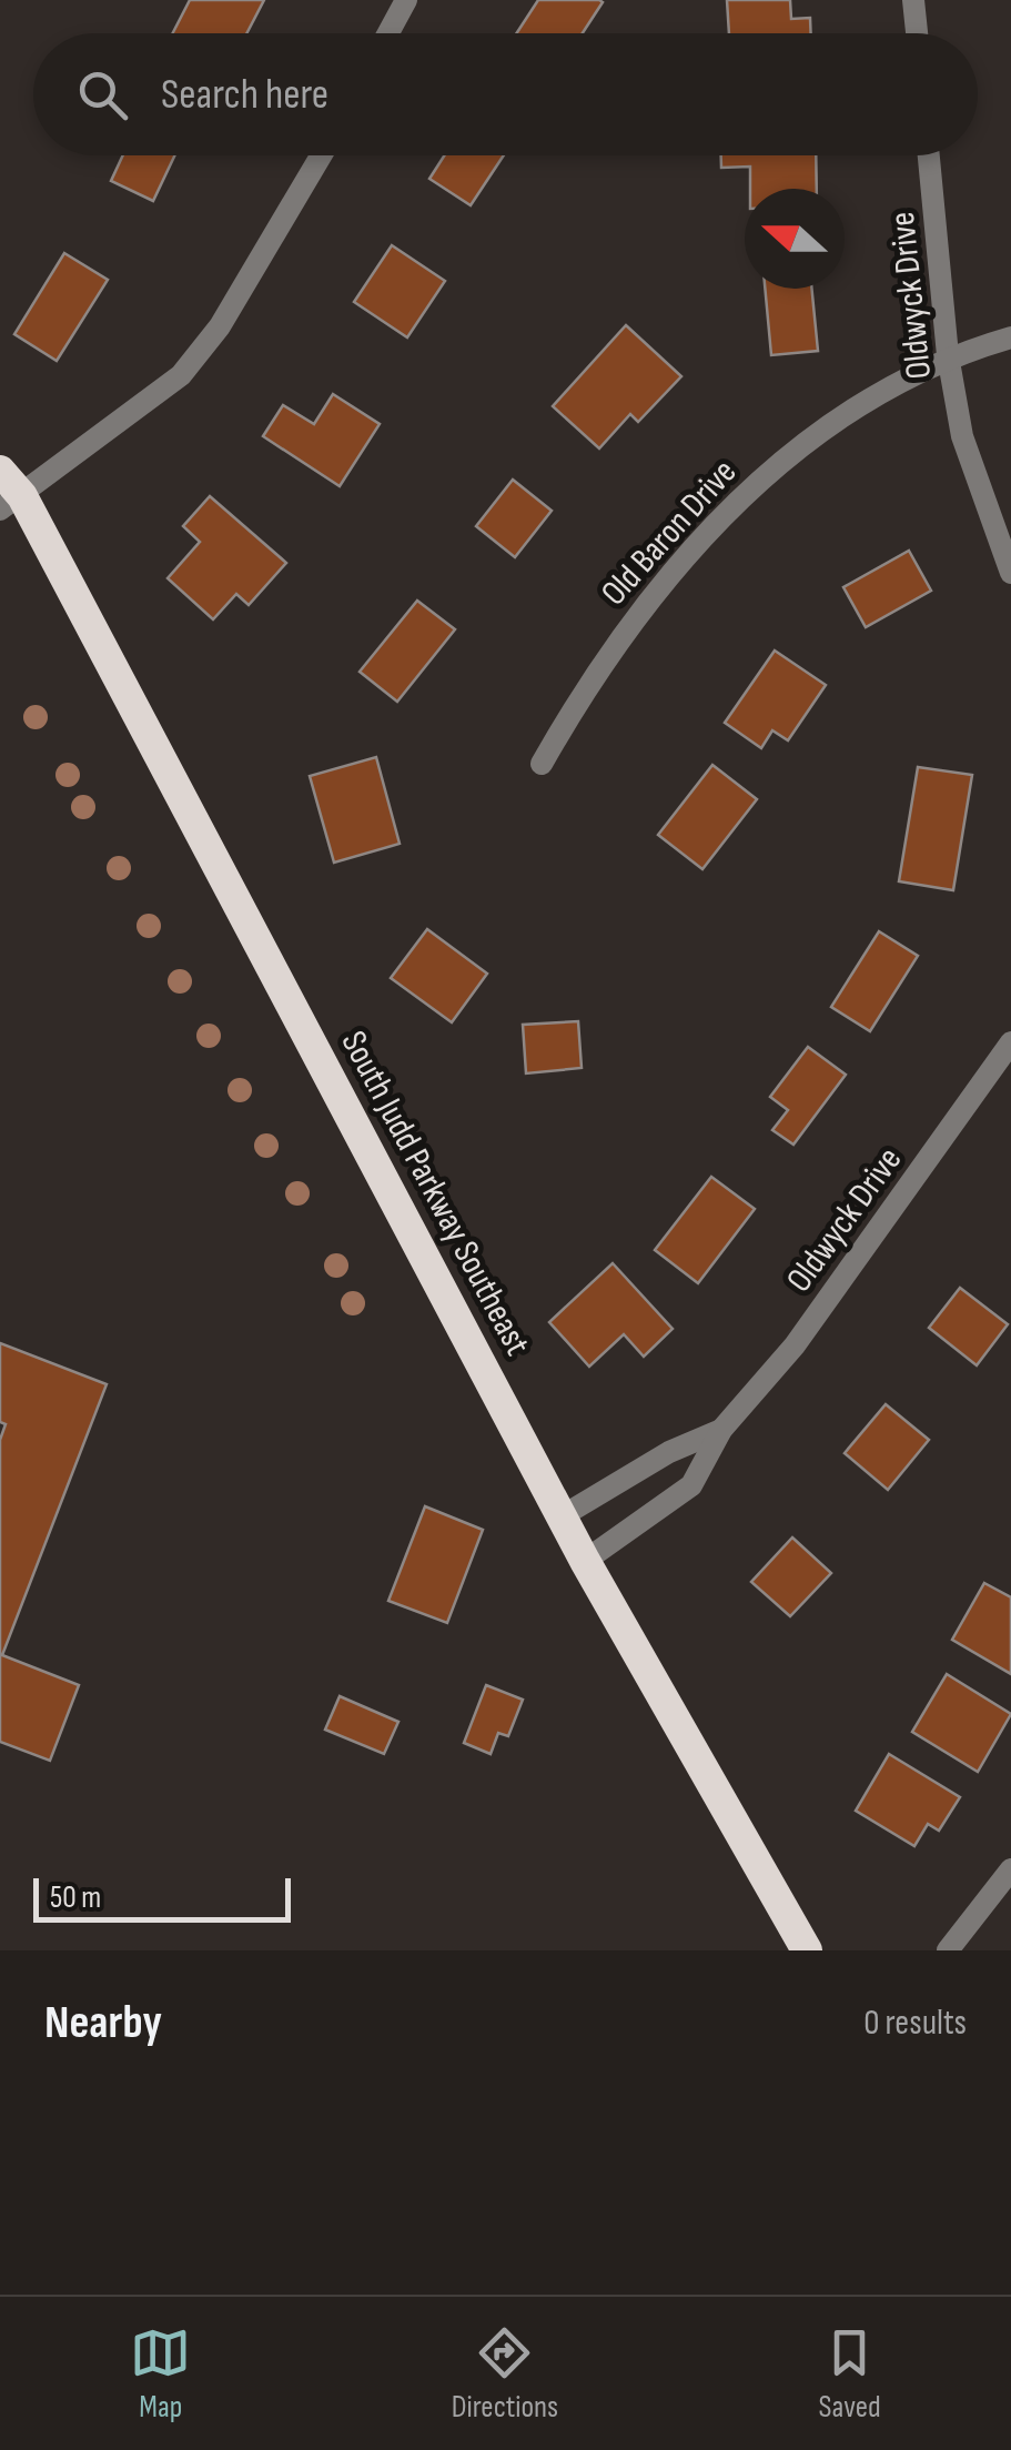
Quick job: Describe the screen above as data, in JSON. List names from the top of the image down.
{
  "streets": {
    "highway": ["South Judd Parkway Southeast"],
    "street": ["Oldwyck Drive", "Old Baron Drive"]
  },
  "crossings": [
    ["Oldwyck Drive", "Old Baron Drive"],
    ["Oldwyck Drive", "South Judd Parkway Southeast"]
  ],
  "scale_bar": "50 m",
  "north": "left",
  "page": {
    "search": "Search here",
    "scale": "50 m",
    "heading": ["Nearby", "0 results"],
    "nav": ["Map", "Directions", "Saved"]
  }
}
